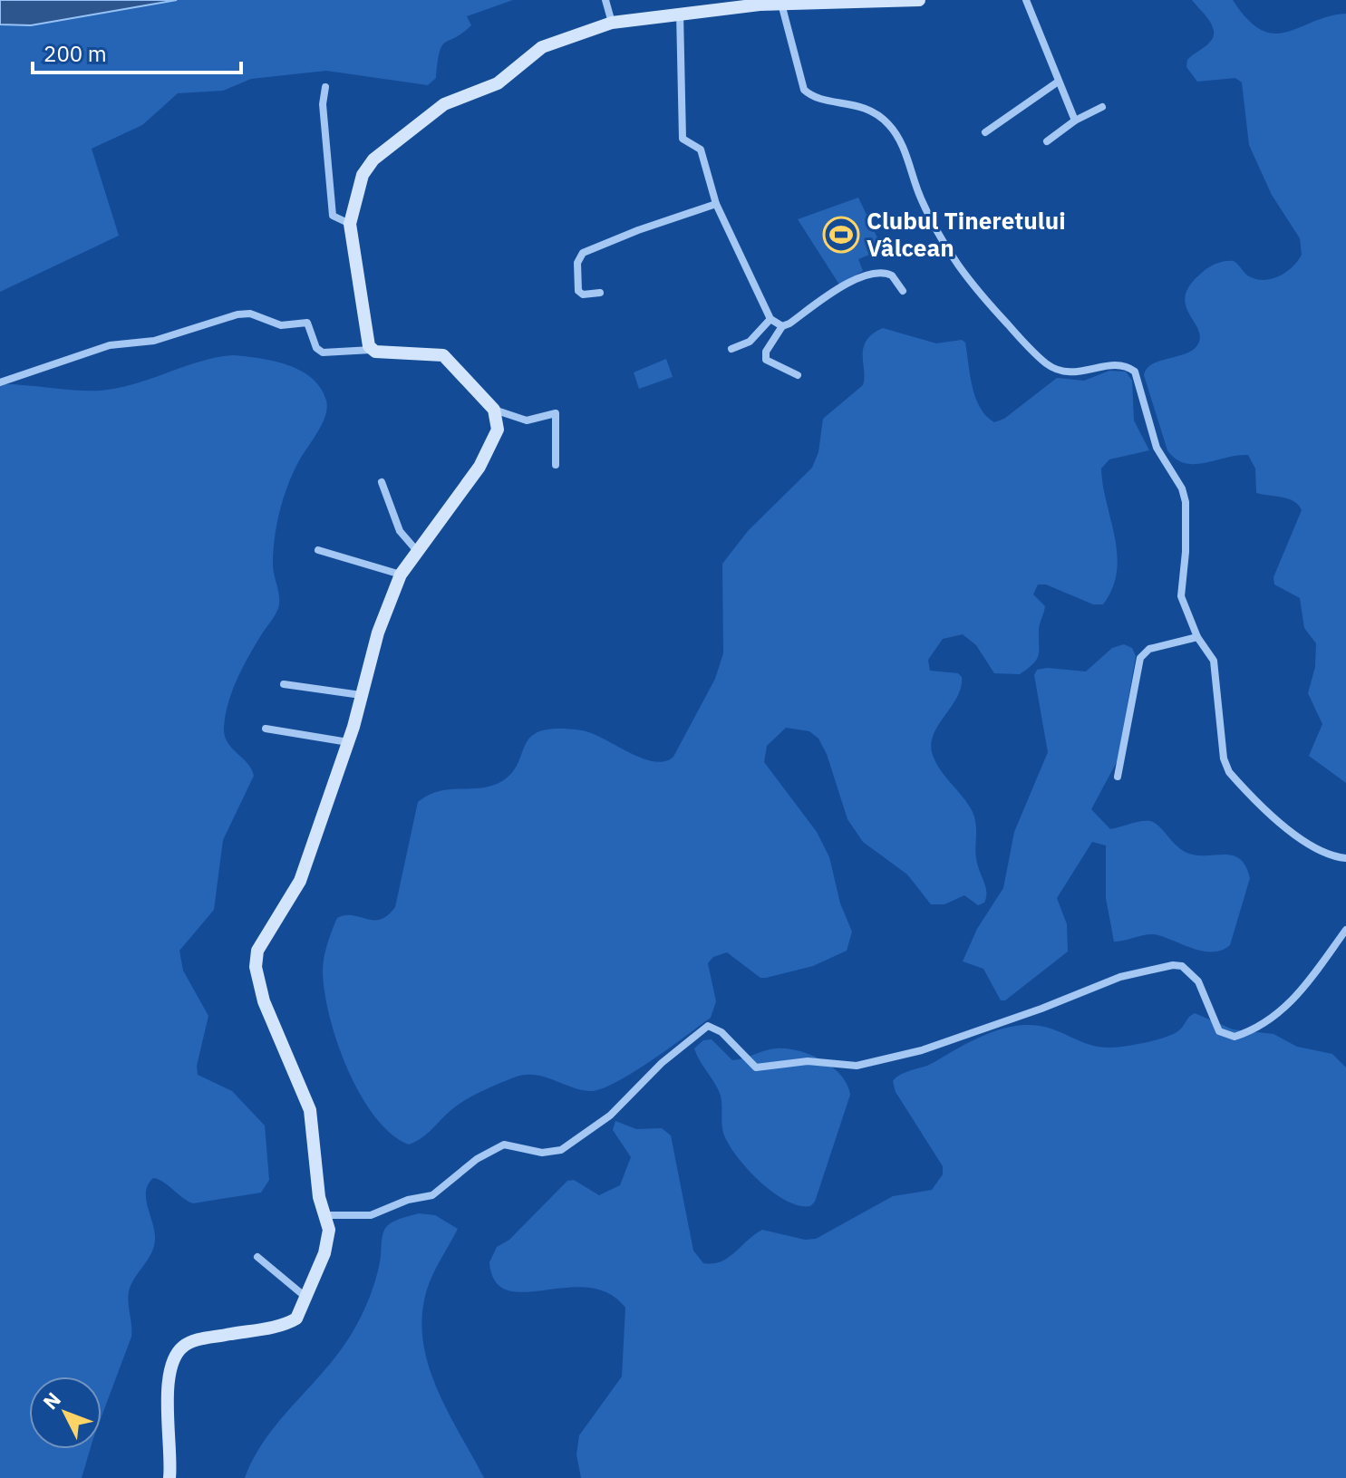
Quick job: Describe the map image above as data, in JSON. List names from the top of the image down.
{
  "places": {
    "sports": ["Clubul Tineretului Vâlcean"]
  },
  "scale_bar": "200 m",
  "north": "top left"
}
